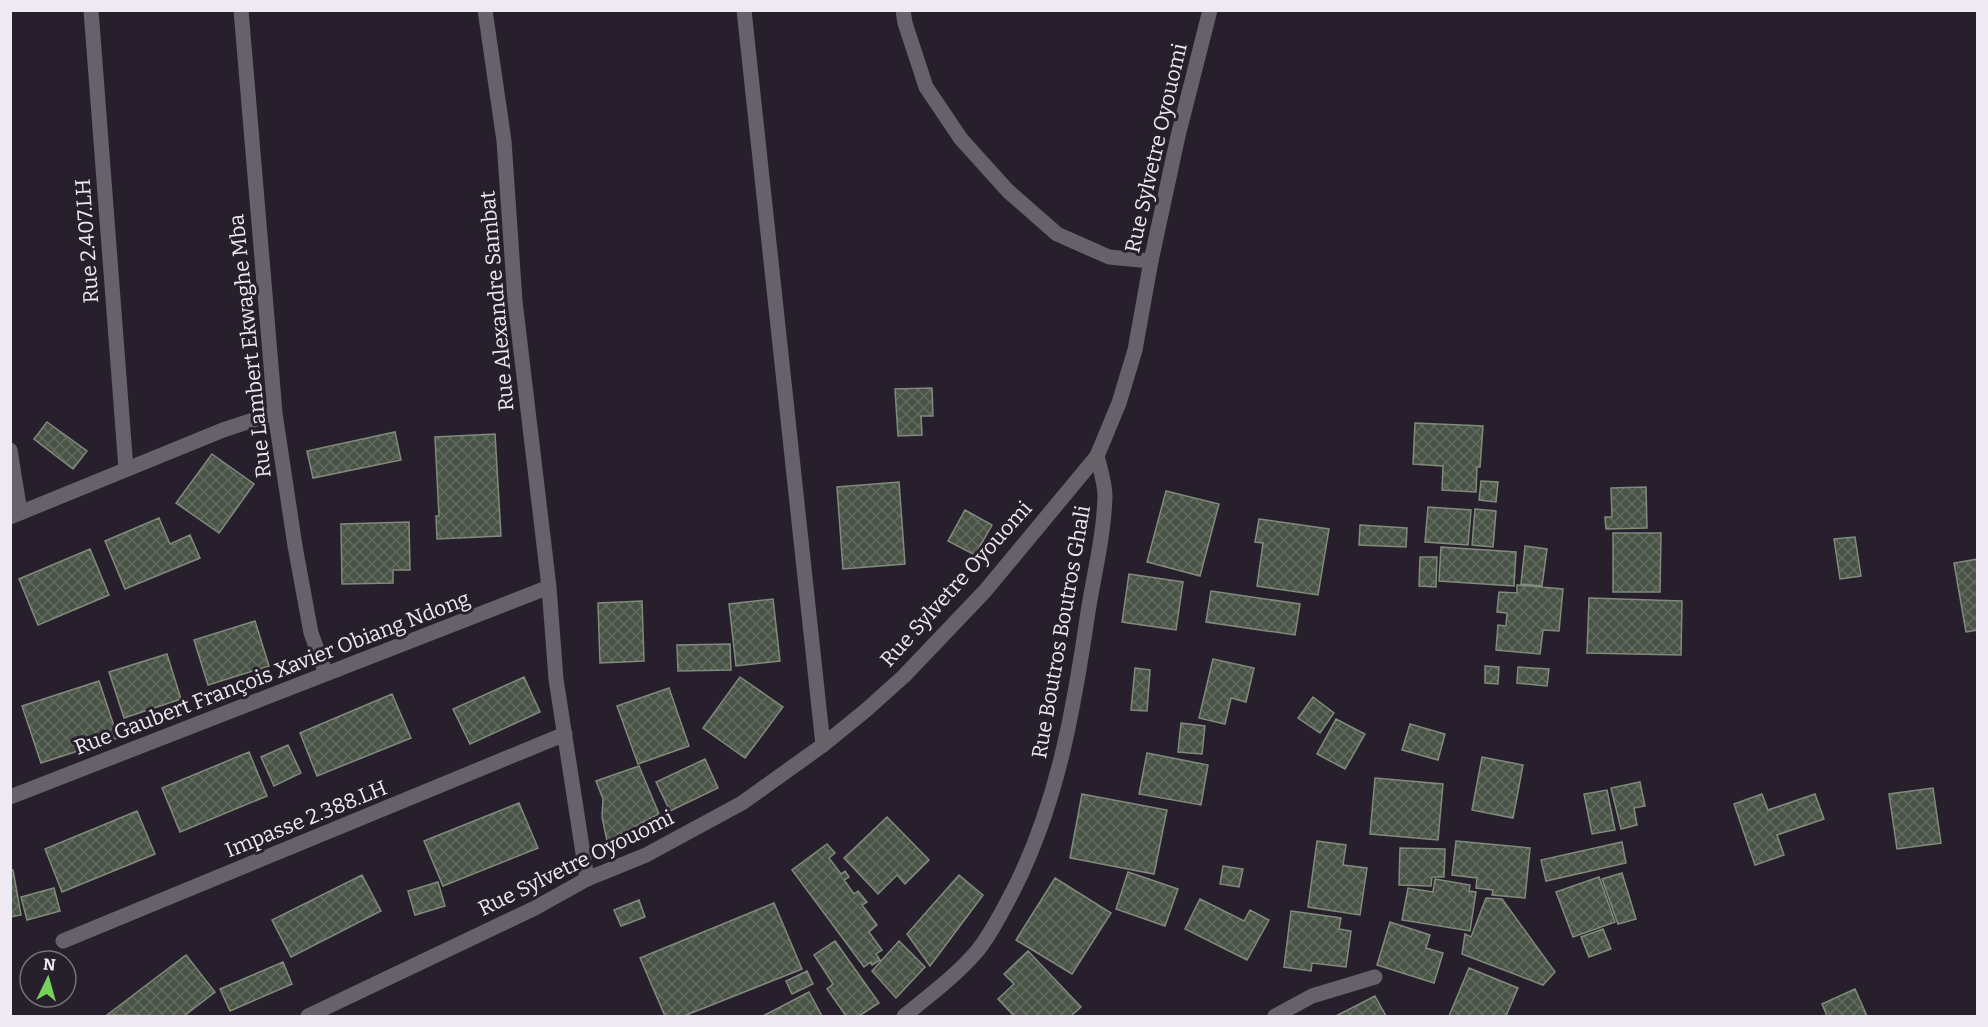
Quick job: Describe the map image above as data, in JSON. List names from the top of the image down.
{
  "streets": {
    "street": [
      "Rue Sylvetre Oyouomi",
      "Rue 2.407.LH",
      "Rue Alexandre Sambat",
      "Rue Lambert Ekwaghe Mba",
      "Rue Boutros Boutros Ghali",
      "Rue Gaubert François Xavier Obiang Ndong",
      "Impasse 2.388.LH"
    ]
  },
  "crossings": [
    ["Rue Sylvetre Oyouomi", "Rue Boutros Boutros Ghali"],
    ["Rue Alexandre Sambat", "Rue Gaubert François Xavier Obiang Ndong"],
    ["Rue Lambert Ekwaghe Mba", "Rue Gaubert François Xavier Obiang Ndong"]
  ],
  "north": "top"
}
